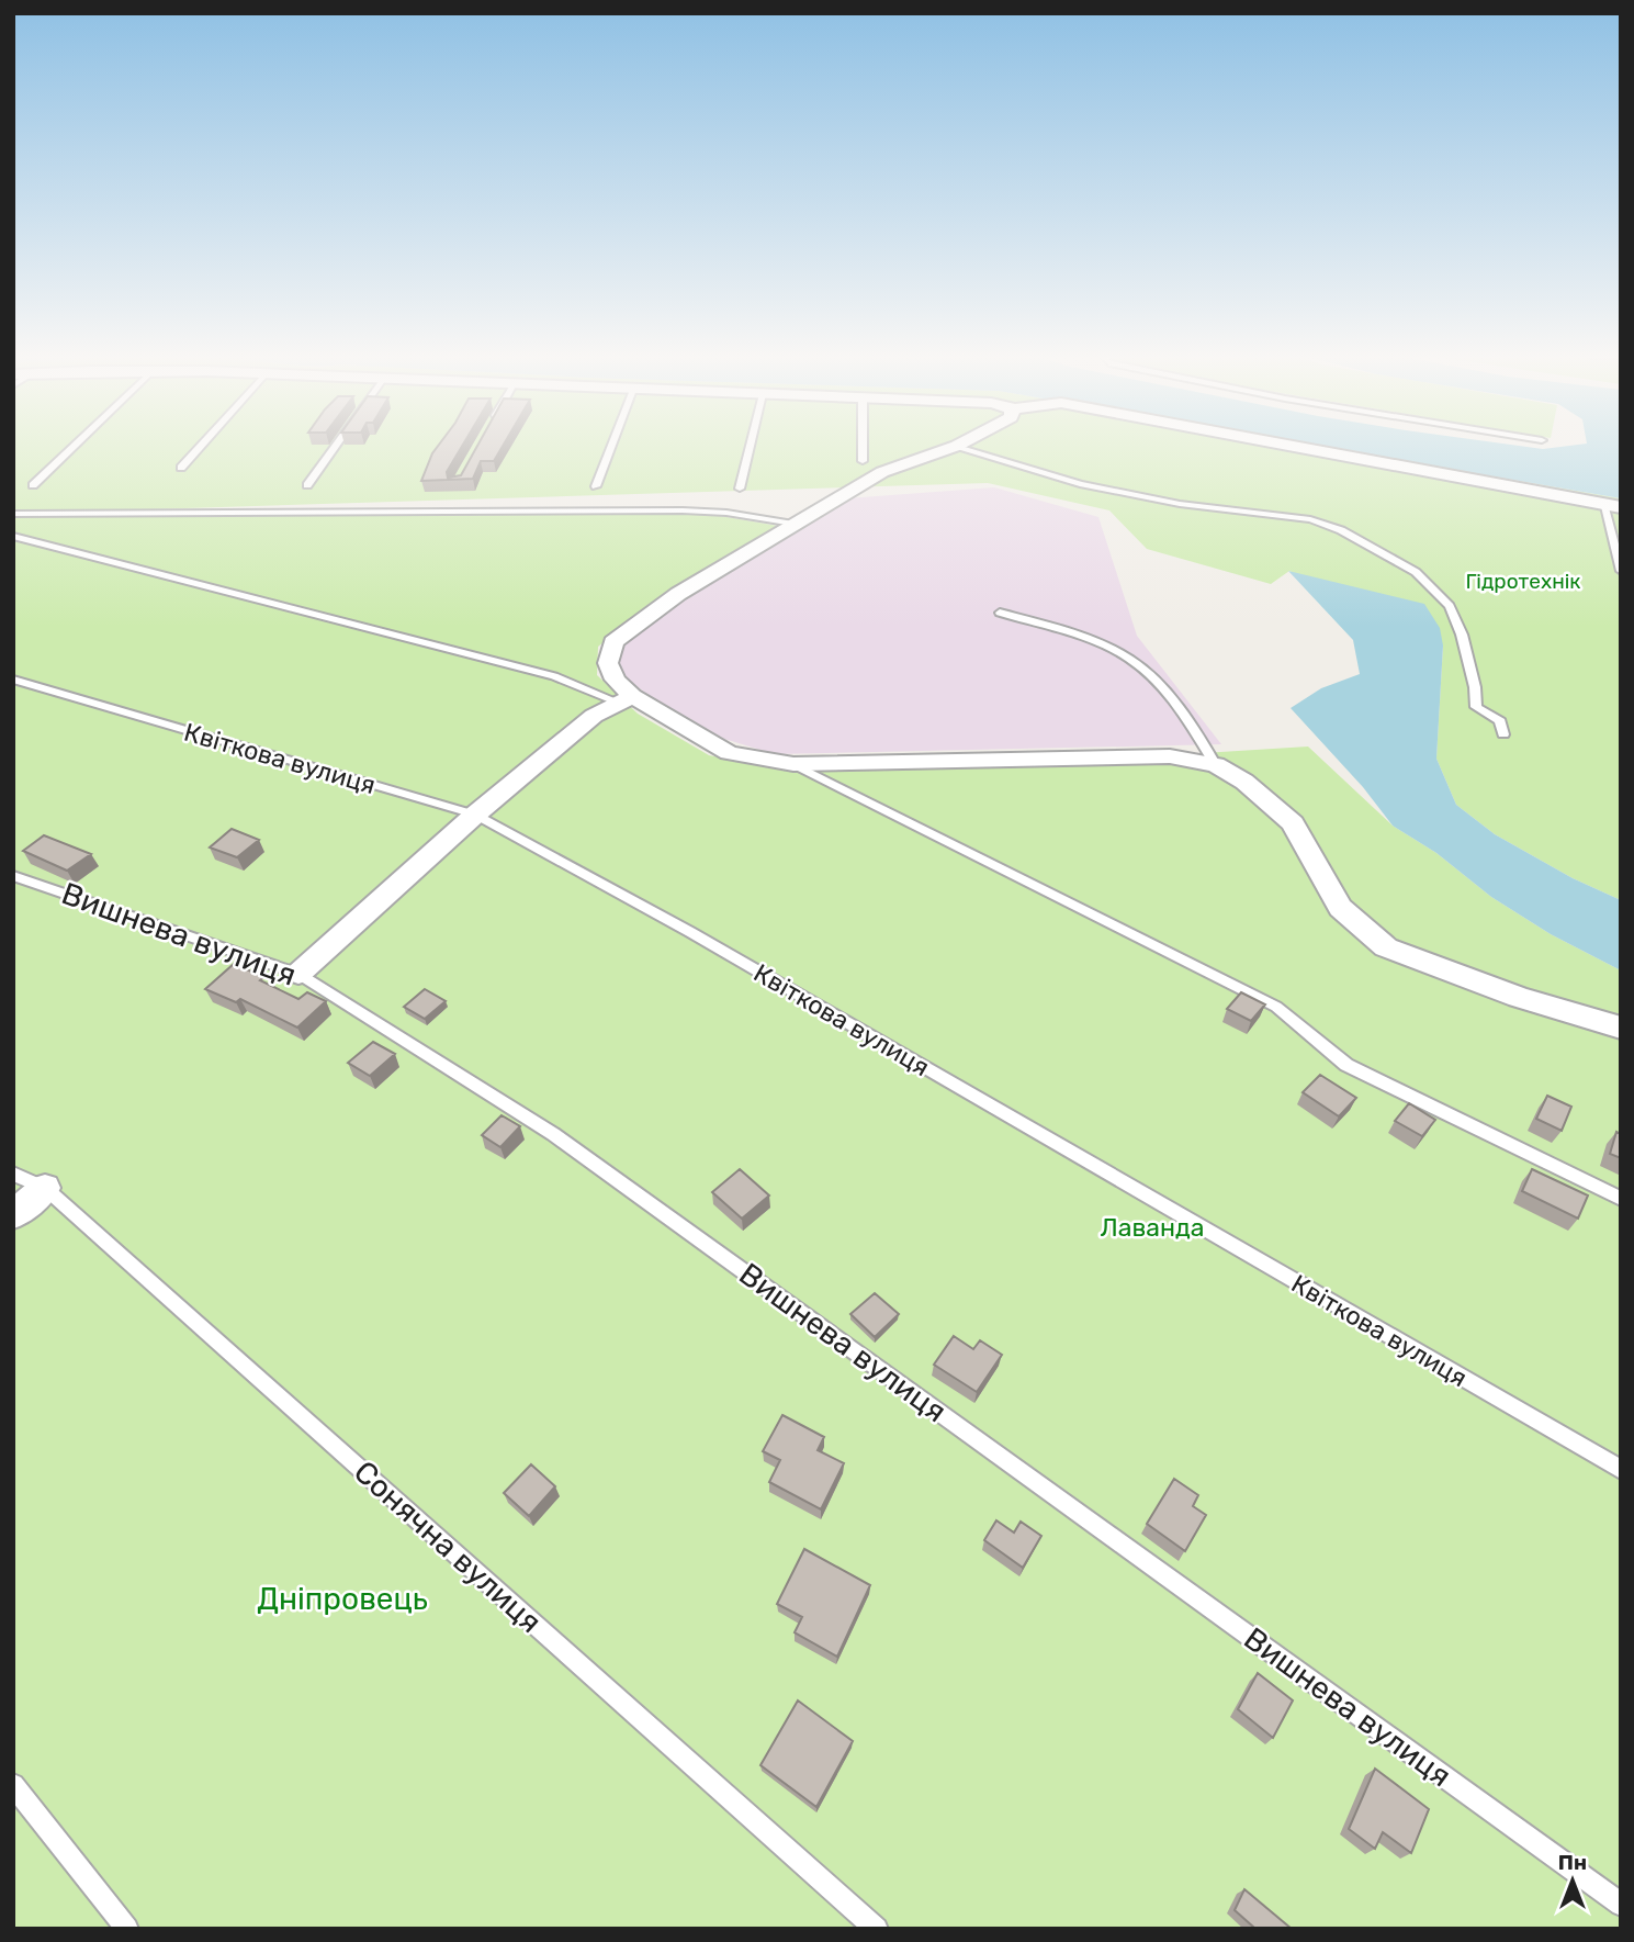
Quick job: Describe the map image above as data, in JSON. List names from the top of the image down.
{
  "streets": {
    "lane": ["Квіткова вулиця", "Вишнева вулиця", "Сонячна вулиця"]
  },
  "parks": ["Гідротехнік", "Лаванда", "Дніпровець"],
  "north": "top"
}
